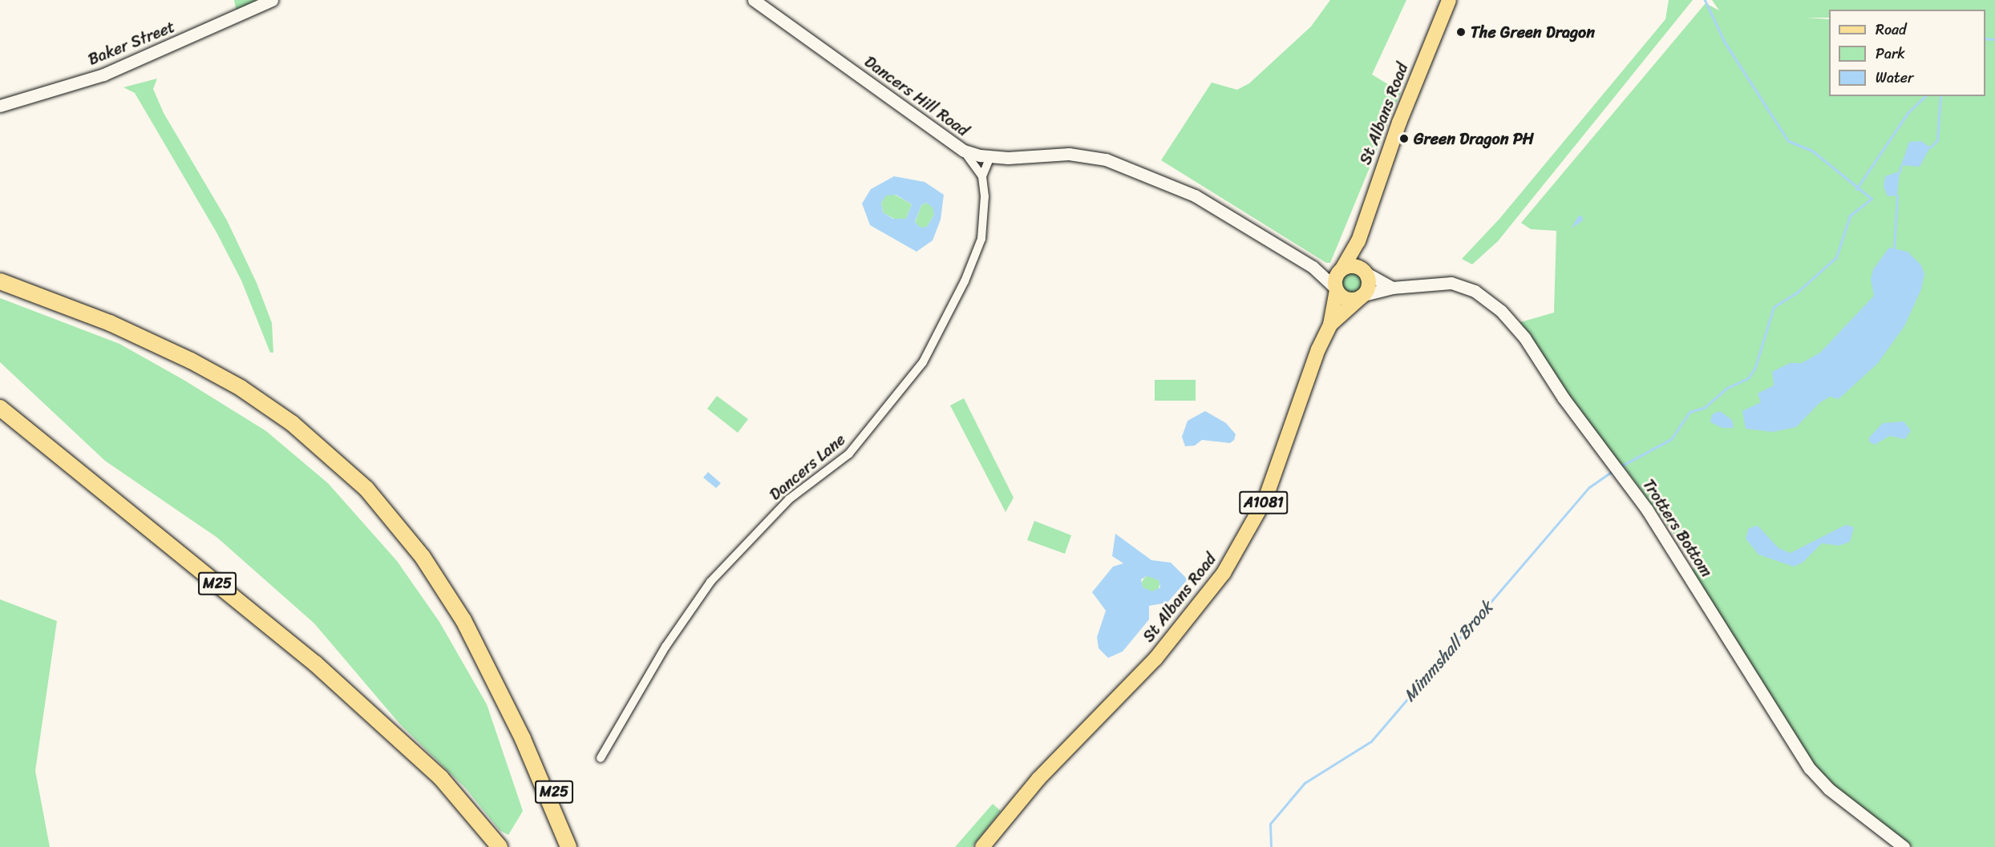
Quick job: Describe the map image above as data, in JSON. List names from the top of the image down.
{
  "streets": {
    "highway": ["M25"],
    "main road": ["St Albans Road", "A1081"],
    "street": [
      "Baker Street",
      "Dancers Hill Road",
      "Dancers Lane",
      "Trotters Bottom"
    ]
  },
  "crossings": [
    ["Dancers Hill Road", "St Albans Road"],
    ["Dancers Hill Road", "Dancers Lane"],
    ["Dancers Hill Road", "Trotters Bottom"],
    ["St Albans Road", "Trotters Bottom"]
  ],
  "water": ["Mimmshall Brook"],
  "places": ["The Green Dragon", "Green Dragon PH"],
  "legend": ["Road", "Park", "Water"]
}
